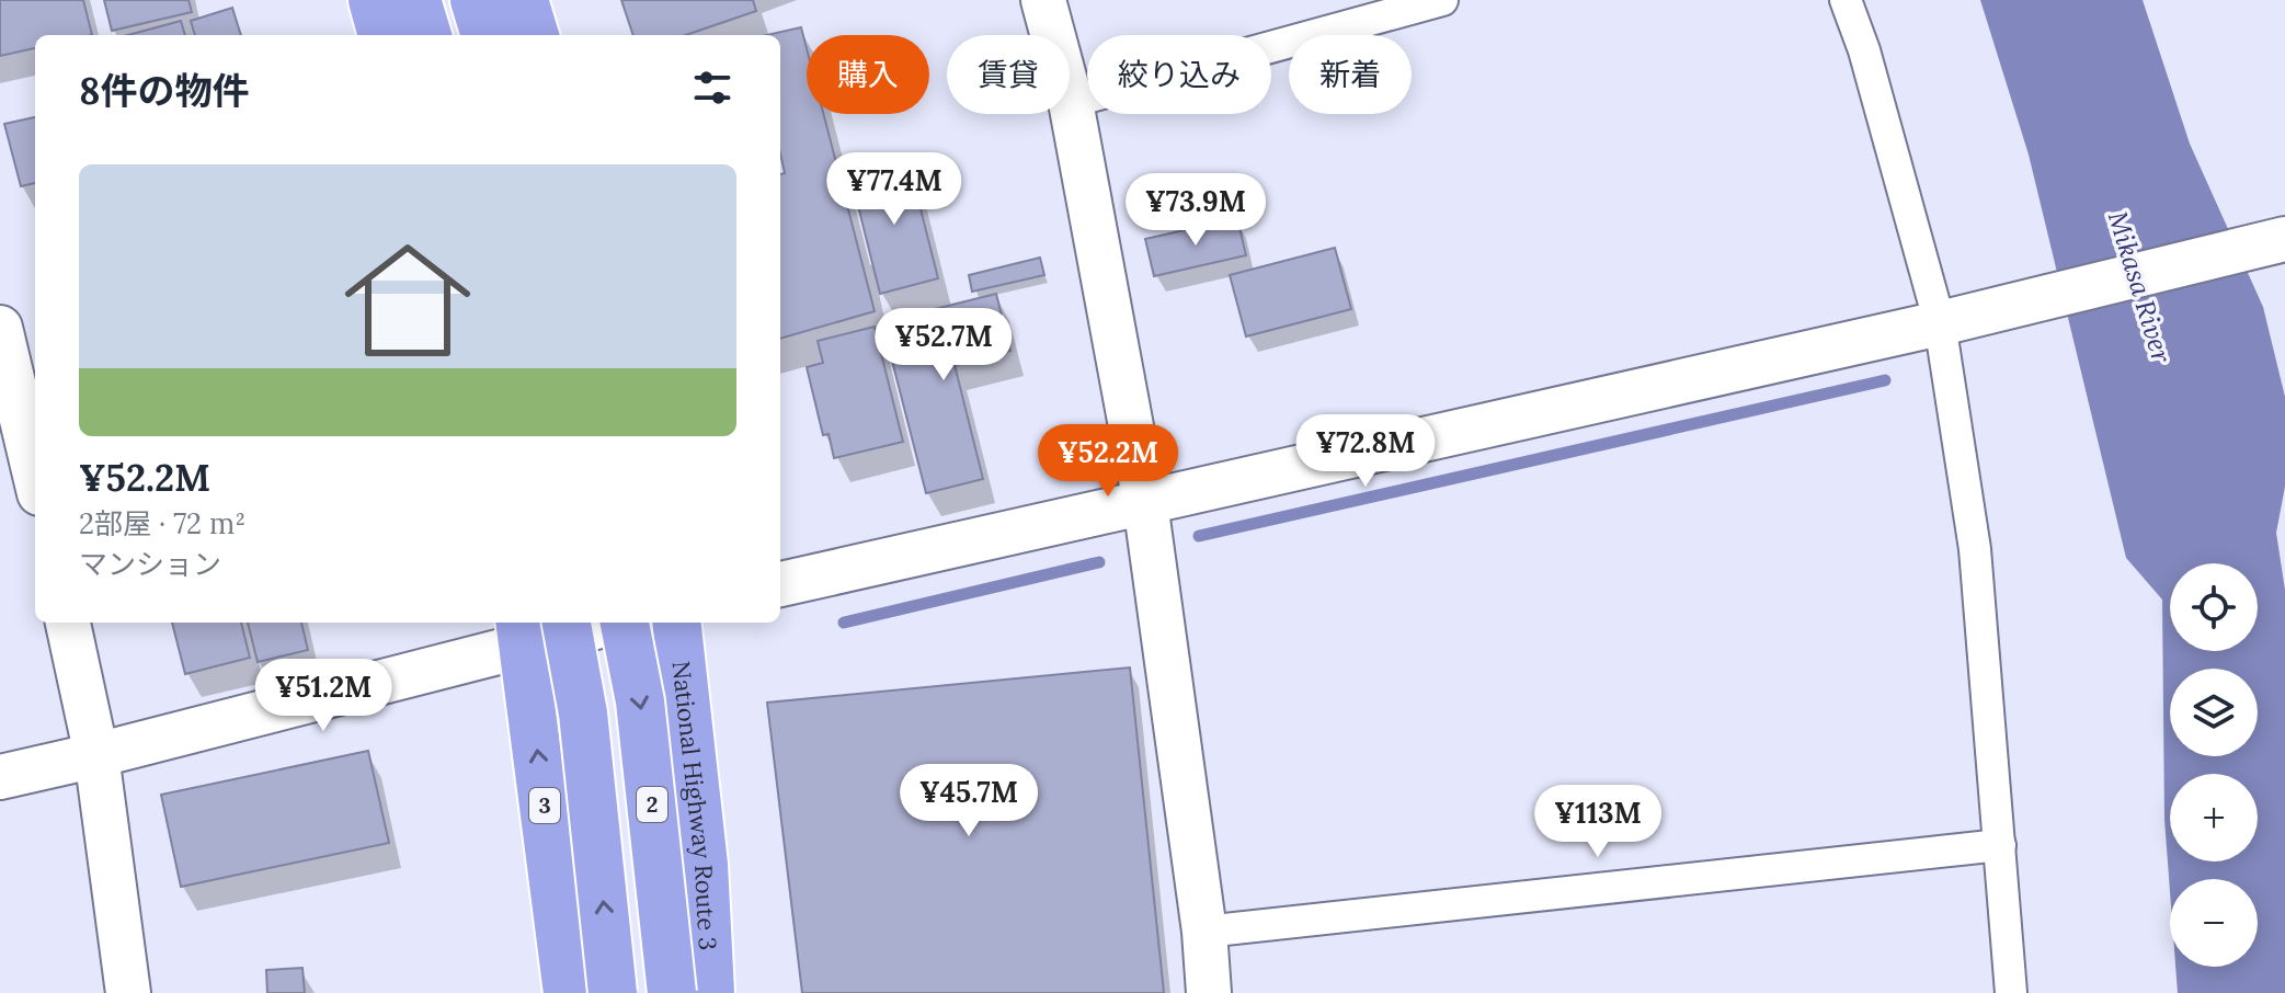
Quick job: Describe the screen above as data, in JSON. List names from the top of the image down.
{
  "streets": {
    "highway": ["2", "3", "National Highway Route 3"]
  },
  "water": ["Mikasa River"],
  "page": {
    "chip": [
      "購入",
      "賃貸",
      "絞り込み",
      "新着"
    ],
    "heading": "8件の物件",
    "list": [
      {
        "name": "¥52.2M",
        "note": "2部屋 · 72 m² · マンション"
      }
    ],
    "price": [
      "¥77.4M",
      "¥73.9M",
      "¥52.7M",
      "¥72.8M",
      "¥52.2M",
      "¥51.2M",
      "¥45.7M",
      "¥113M"
    ],
    "map_buttons": ["+", "−"]
  }
}
